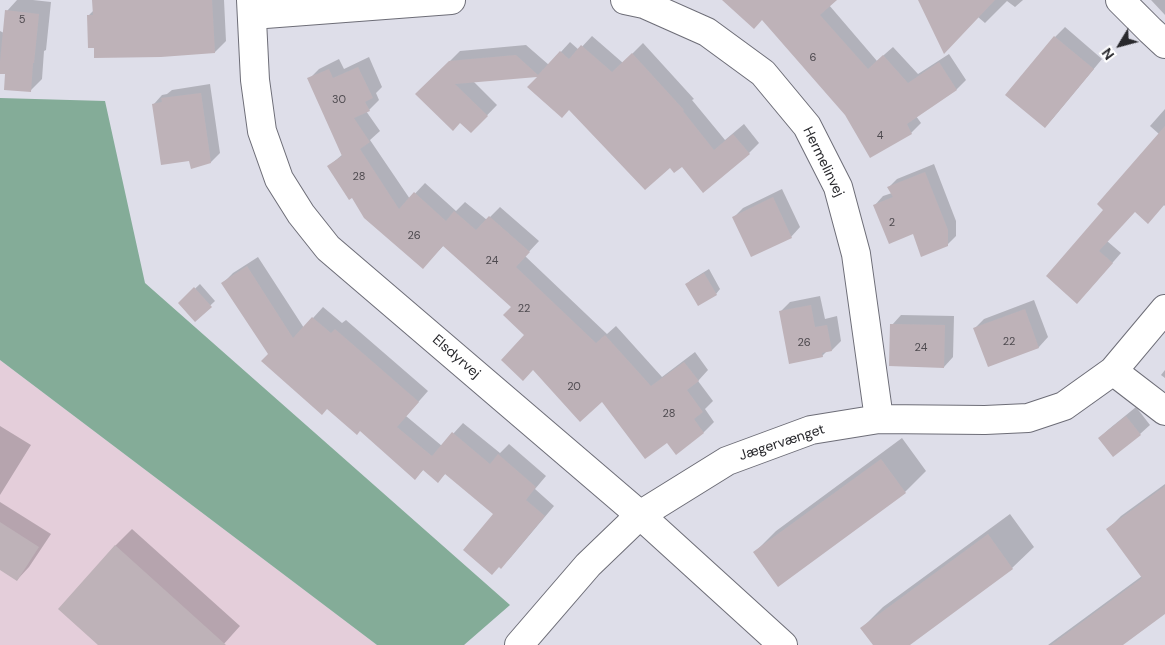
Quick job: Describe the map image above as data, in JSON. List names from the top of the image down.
{
  "streets": {
    "street": ["Hermelinvej", "Elsdyrvej", "Jægervænget"]
  },
  "crossings": [
    ["Hermelinvej", "Jægervænget"],
    ["Elsdyrvej", "Jægervænget"]
  ],
  "house_numbers": [
    "5",
    "6",
    "30",
    "4",
    "28",
    "2",
    "26",
    "24",
    "22",
    "22",
    "26",
    "24",
    "20",
    "28"
  ],
  "north": "bottom left"
}
